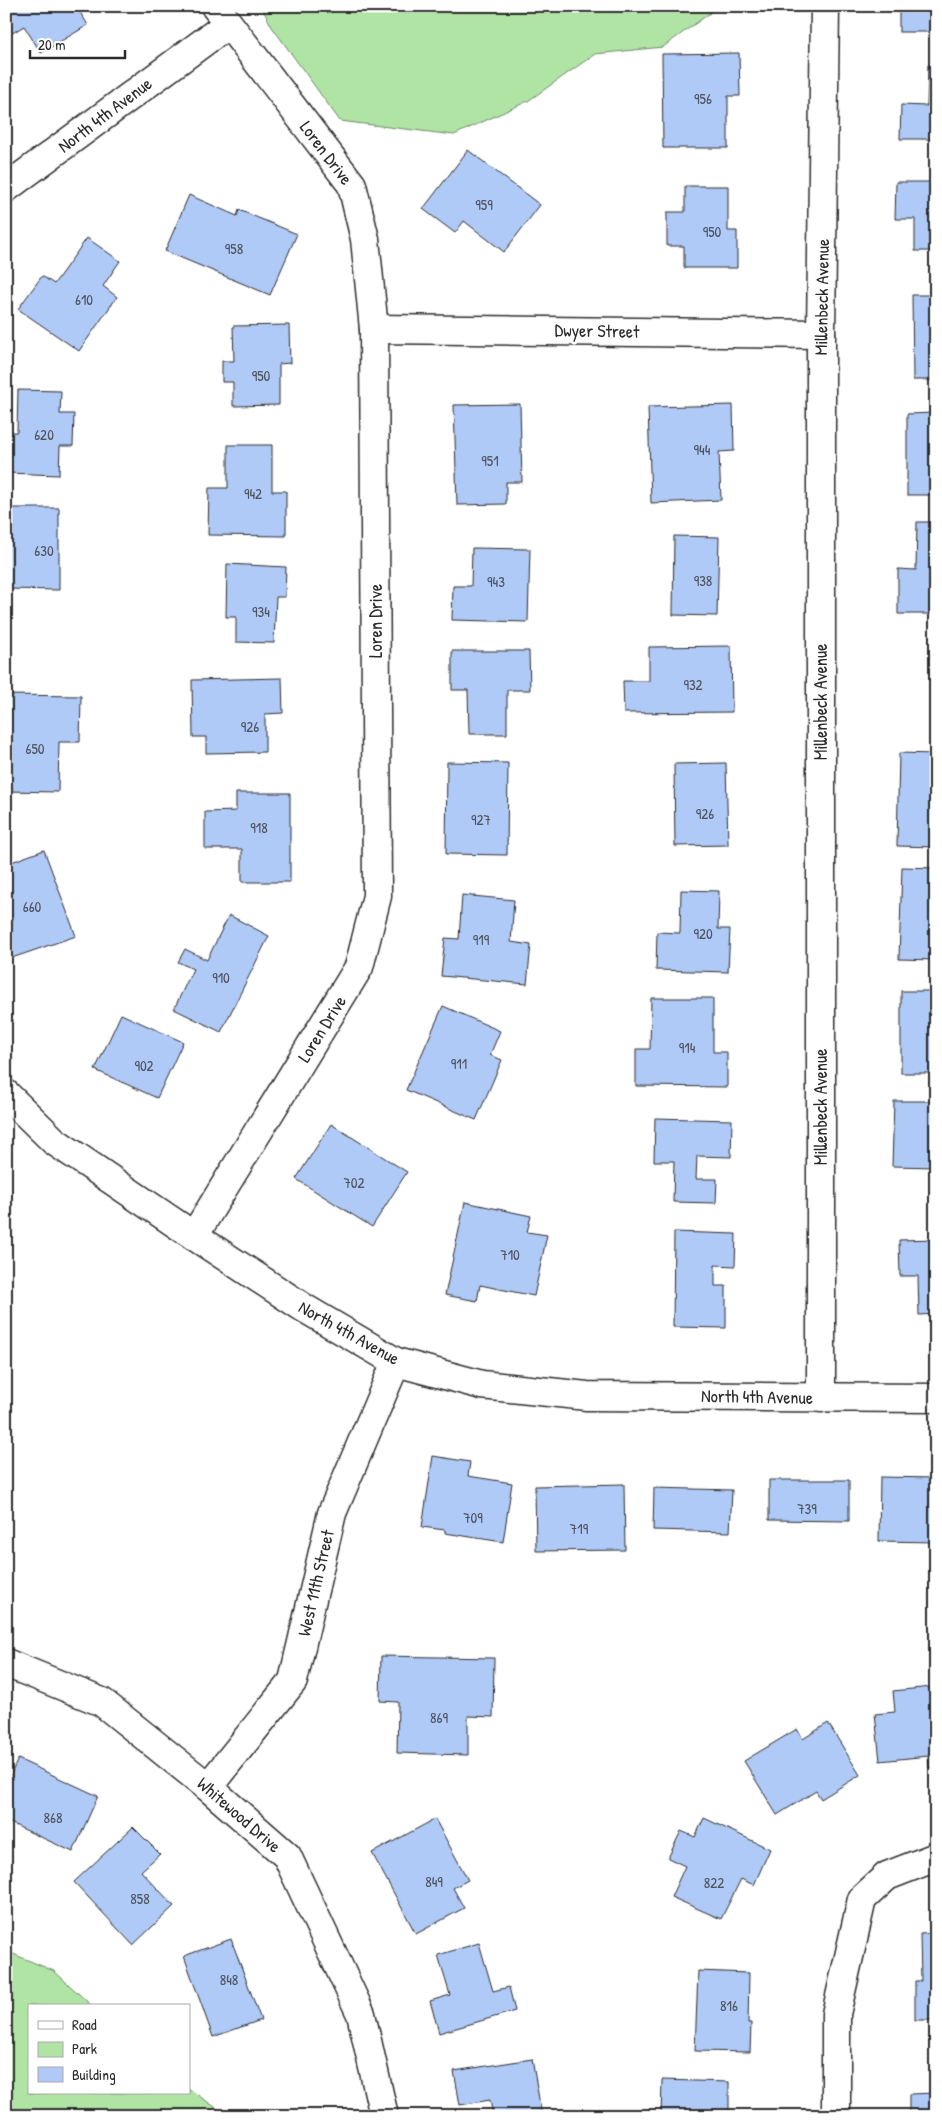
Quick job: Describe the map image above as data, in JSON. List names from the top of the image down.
{
  "streets": {
    "street": [
      "North 4th Avenue",
      "Loren Drive",
      "Millenbeck Avenue",
      "Dwyer Street",
      "West 11th Street",
      "Whitewood Drive"
    ]
  },
  "crossings": [
    ["North 4th Avenue", "Loren Drive"],
    ["North 4th Avenue", "Millenbeck Avenue"],
    ["North 4th Avenue", "West 11th Street"],
    ["Loren Drive", "Dwyer Street"],
    ["Millenbeck Avenue", "Dwyer Street"],
    ["West 11th Street", "Whitewood Drive"]
  ],
  "house_numbers": [
    "956",
    "959",
    "950",
    "958",
    "610",
    "950",
    "620",
    "944",
    "951",
    "942",
    "630",
    "938",
    "943",
    "934",
    "932",
    "926",
    "650",
    "926",
    "927",
    "918",
    "660",
    "920",
    "919",
    "910",
    "914",
    "911",
    "902",
    "702",
    "710",
    "739",
    "709",
    "719",
    "869",
    "868",
    "849",
    "822",
    "858",
    "848",
    "816"
  ],
  "legend": ["Road", "Park", "Building"],
  "scale_bar": "20 m"
}
